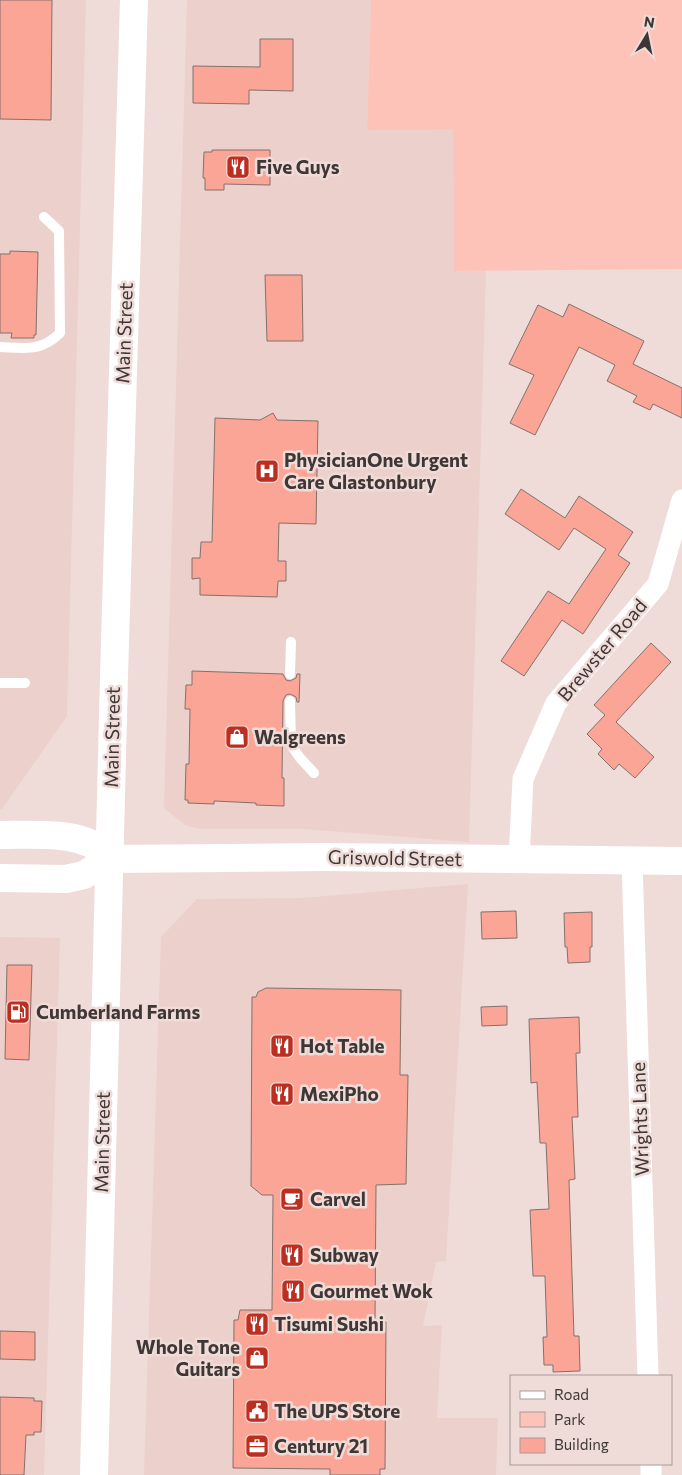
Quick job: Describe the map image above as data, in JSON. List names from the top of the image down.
{
  "streets": {
    "main road": ["Main Street", "Griswold Street"],
    "street": ["Brewster Road", "Wrights Lane"]
  },
  "crossings": [
    ["Main Street", "Griswold Street"],
    ["Brewster Road", "Griswold Street"],
    ["Griswold Street", "Wrights Lane"]
  ],
  "places": {
    "restaurant": [
      "Five Guys",
      "Hot Table",
      "MexiPho",
      "Subway",
      "Gourmet Wok",
      "Tisumi Sushi"
    ],
    "hospital": ["PhysicianOne Urgent Care Glastonbury"],
    "shop": ["Walgreens", "Whole Tone Guitars"],
    "fuel station": ["Cumberland Farms"],
    "cafe": ["Carvel"],
    "public building": ["The UPS Store"],
    "office": ["Century 21"]
  },
  "legend": ["Road", "Park", "Building"],
  "north": "top"
}
